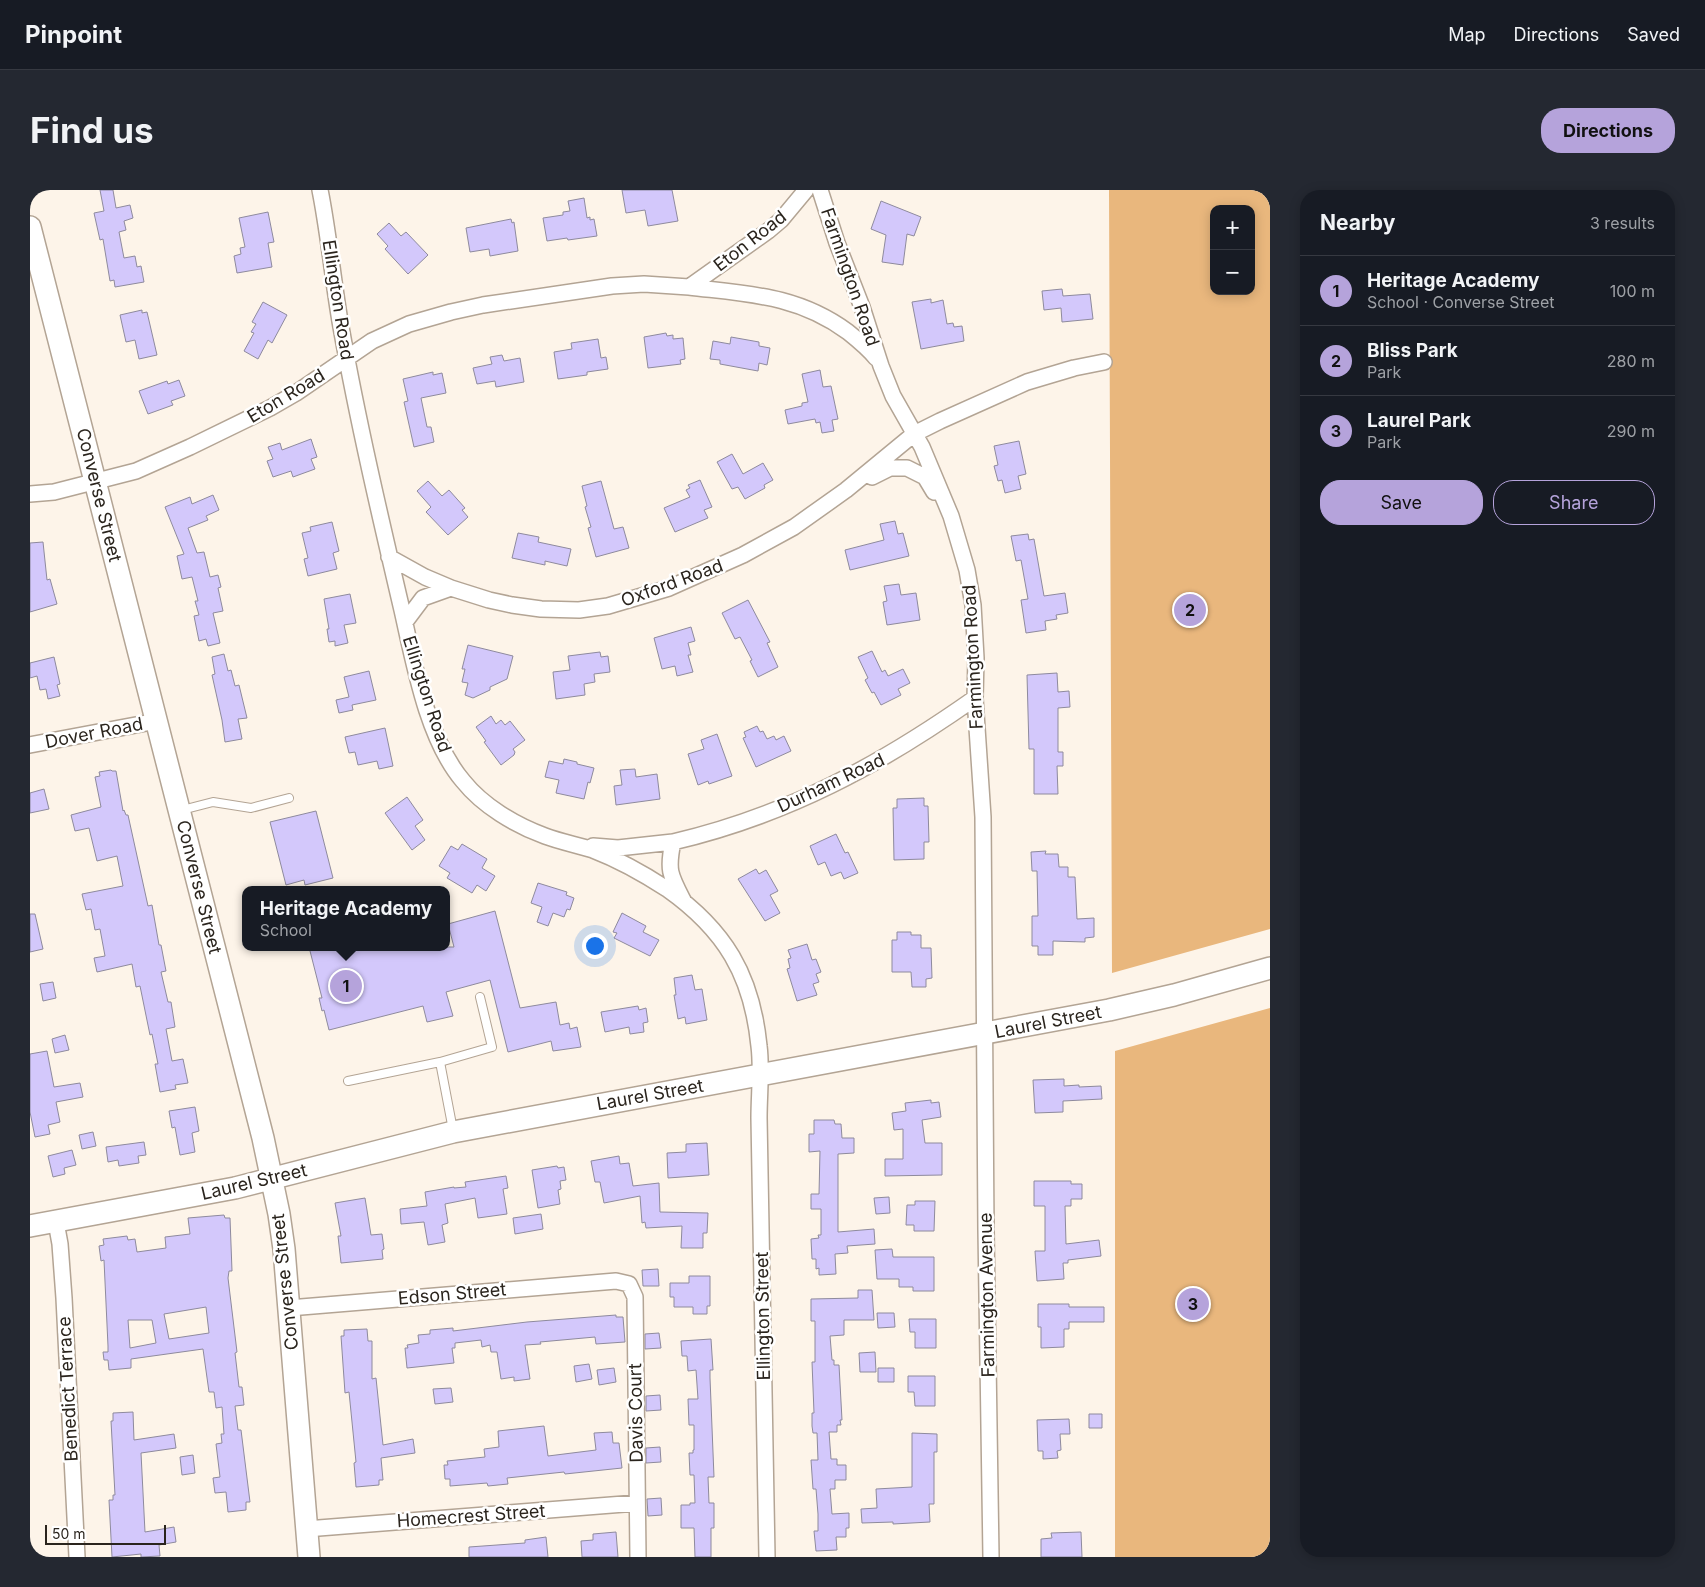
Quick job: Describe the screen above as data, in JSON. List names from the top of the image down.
{
  "streets": {
    "main road": ["Converse Street", "Laurel Street"],
    "street": [
      "Eton Road",
      "Farmington Road",
      "Ellington Road",
      "Oxford Road",
      "Dover Road",
      "Durham Road",
      "Edson Street",
      "Farmington Avenue",
      "Ellington Street",
      "Benedict Terrace",
      "Davis Court",
      "Homecrest Street"
    ]
  },
  "crossings": [
    ["Eton Road", "Farmington Road"],
    ["Eton Road", "Ellington Road"],
    ["Eton Road", "Converse Street"],
    ["Farmington Road", "Oxford Road"],
    ["Farmington Road", "Durham Road"],
    ["Farmington Road", "Laurel Street"],
    ["Farmington Road", "Farmington Avenue"],
    ["Ellington Road", "Oxford Road"],
    ["Ellington Road", "Durham Road"],
    ["Ellington Road", "Laurel Street"],
    ["Ellington Road", "Ellington Street"],
    ["Converse Street", "Dover Road"],
    ["Converse Street", "Laurel Street"],
    ["Converse Street", "Edson Street"],
    ["Converse Street", "Homecrest Street"],
    ["Laurel Street", "Farmington Avenue"],
    ["Laurel Street", "Ellington Street"],
    ["Laurel Street", "Benedict Terrace"],
    ["Edson Street", "Davis Court"],
    ["Davis Court", "Homecrest Street"]
  ],
  "scale_bar": "50 m",
  "page": {
    "header": "Pinpoint",
    "nav": ["Map", "Directions", "Saved"],
    "buttons": [
      "Directions",
      ["Save", "Share"]
    ],
    "title": "Find us",
    "heading": ["Nearby", "3 results"],
    "map_buttons": ["+", "−"],
    "list": [
      {
        "mark": "1",
        "name": "Heritage Academy",
        "note": "School · Converse Street",
        "value": "100 m"
      },
      {
        "mark": "2",
        "name": "Bliss Park",
        "note": "Park",
        "value": "280 m"
      },
      {
        "mark": "3",
        "name": "Laurel Park",
        "note": "Park",
        "value": "290 m"
      }
    ],
    "pins": ["2", "1", "3"],
    "popup": ["Heritage Academy", "School"],
    "scale": "50 m"
  }
}
